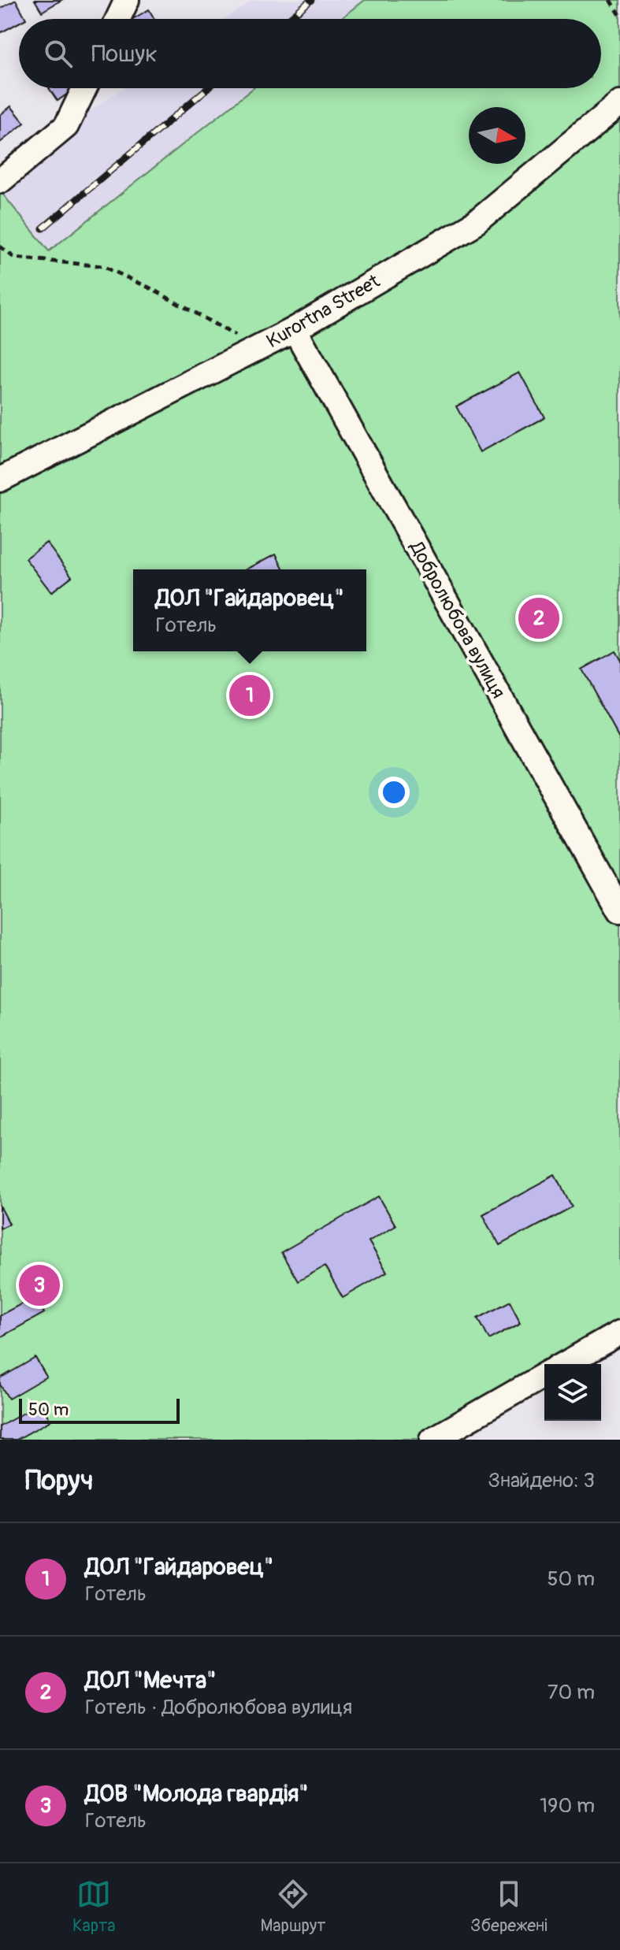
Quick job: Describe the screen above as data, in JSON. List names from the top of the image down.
{
  "streets": {
    "street": ["Kurortna Street", "Добролюбова вулиця"]
  },
  "crossings": [
    ["Kurortna Street", "Добролюбова вулиця"]
  ],
  "scale_bar": "50 m",
  "north": "right",
  "page": {
    "search": "Пошук",
    "popup": ["ДОЛ \"Гайдаровец\"", "Готель"],
    "pins": ["2", "1", "3"],
    "scale": "50 m",
    "heading": ["Поруч", "Знайдено: 3"],
    "list": [
      {
        "mark": "1",
        "name": "ДОЛ \"Гайдаровец\"",
        "note": "Готель",
        "value": "50 m"
      },
      {
        "mark": "2",
        "name": "ДОЛ \"Мечта\"",
        "note": "Готель · Добролюбова вулиця",
        "value": "70 m"
      },
      {
        "mark": "3",
        "name": "ДОВ \"Молода гвардія\"",
        "note": "Готель",
        "value": "190 m"
      }
    ],
    "nav": ["Карта", "Маршрут", "Збережені"]
  }
}
